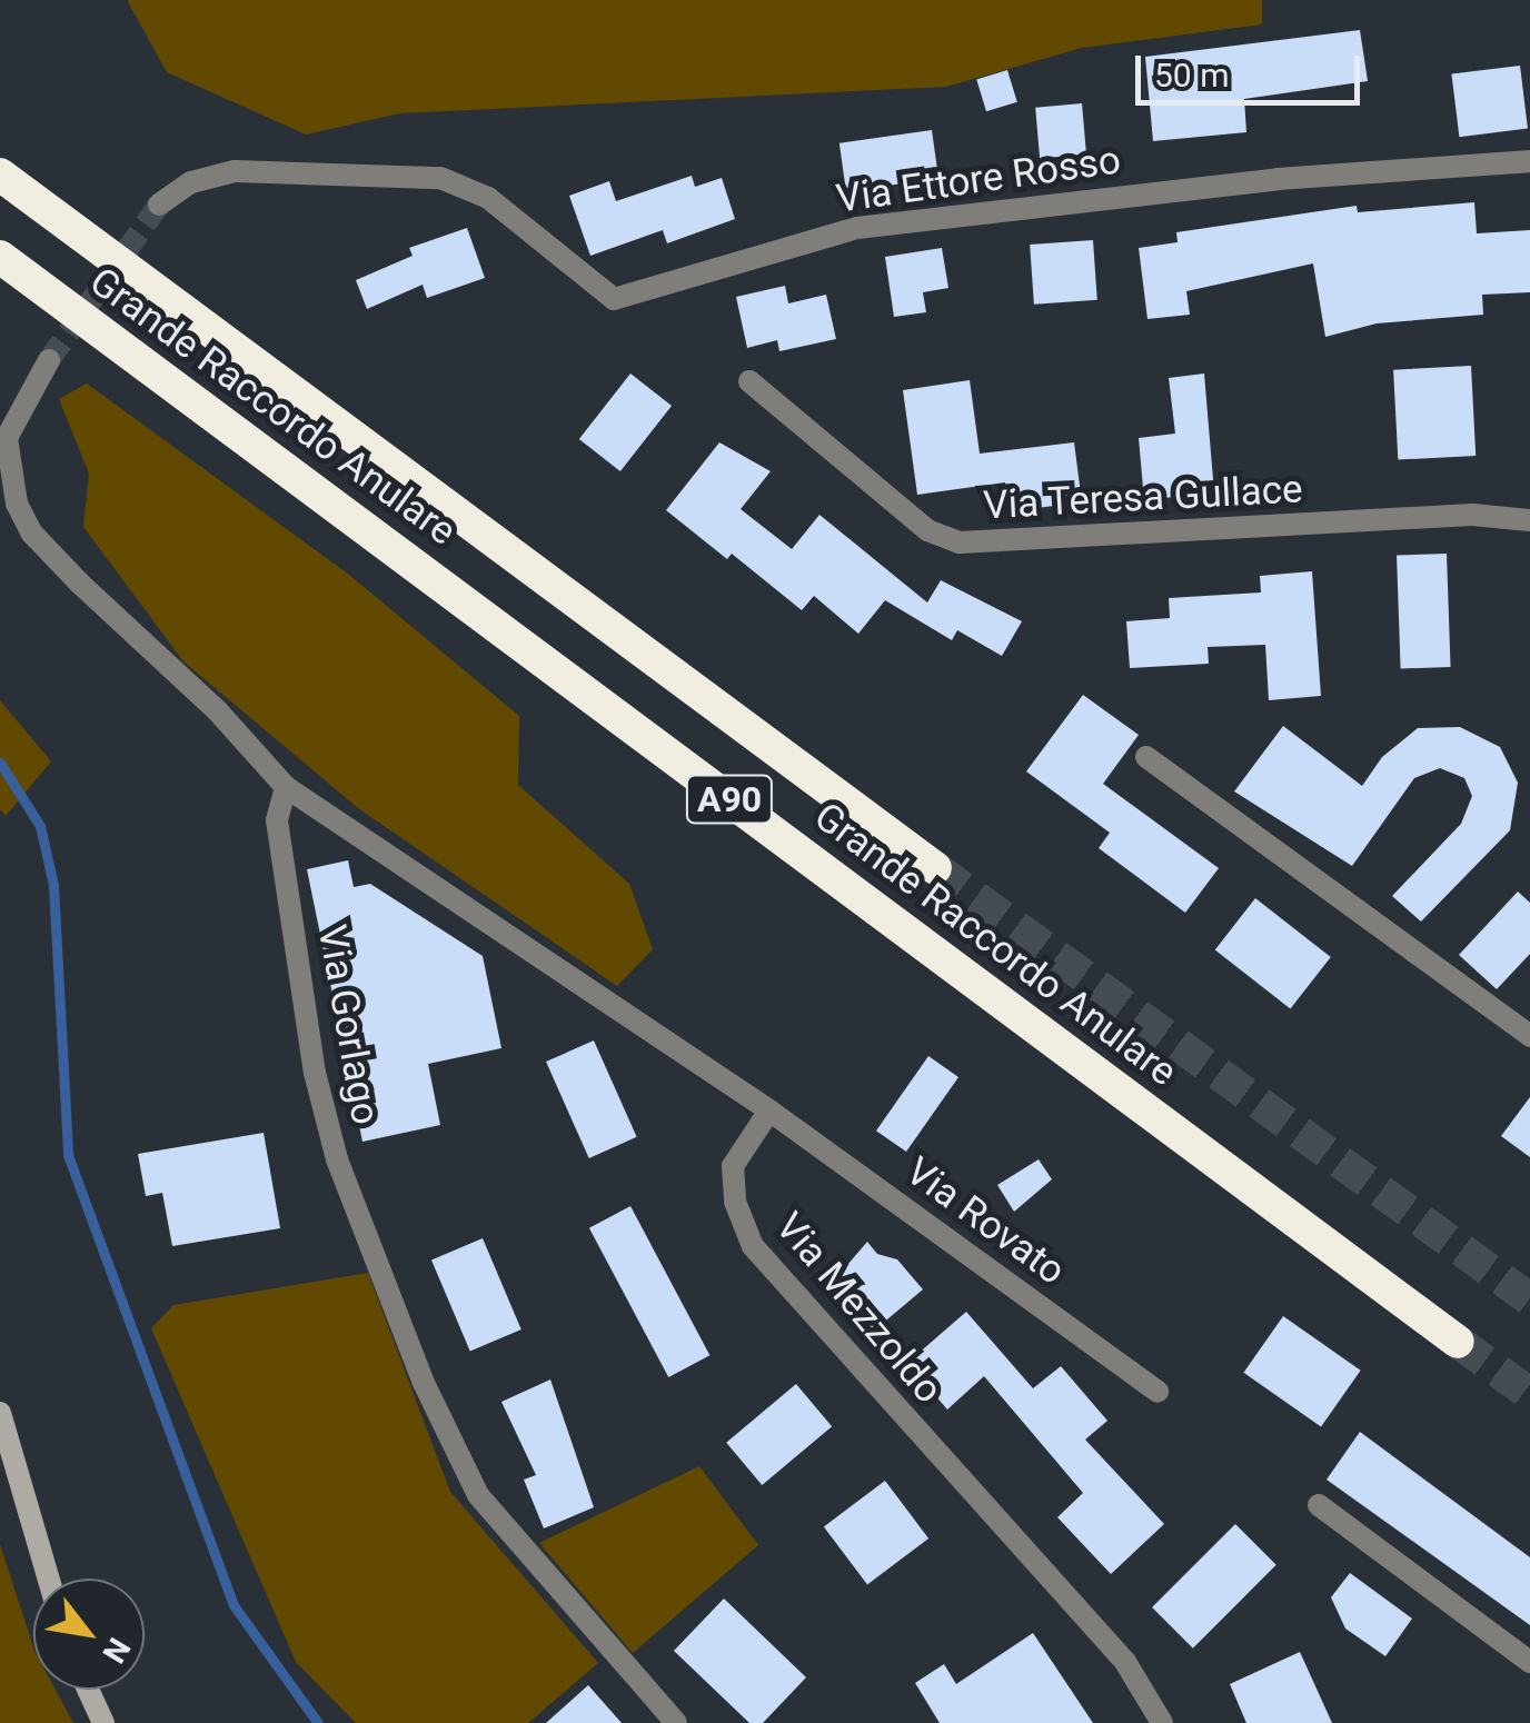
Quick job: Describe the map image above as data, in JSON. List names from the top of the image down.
{
  "streets": {
    "highway": ["Grande Raccordo Anulare", "A90"],
    "street": [
      "Via Ettore Rosso",
      "Via Teresa Gullace",
      "Via Gorlago",
      "Via Rovato",
      "Via Mezzoldo"
    ]
  },
  "crossings": [
    ["Via Rovato", "Via Mezzoldo"]
  ],
  "scale_bar": "50 m",
  "north": "bottom right"
}
